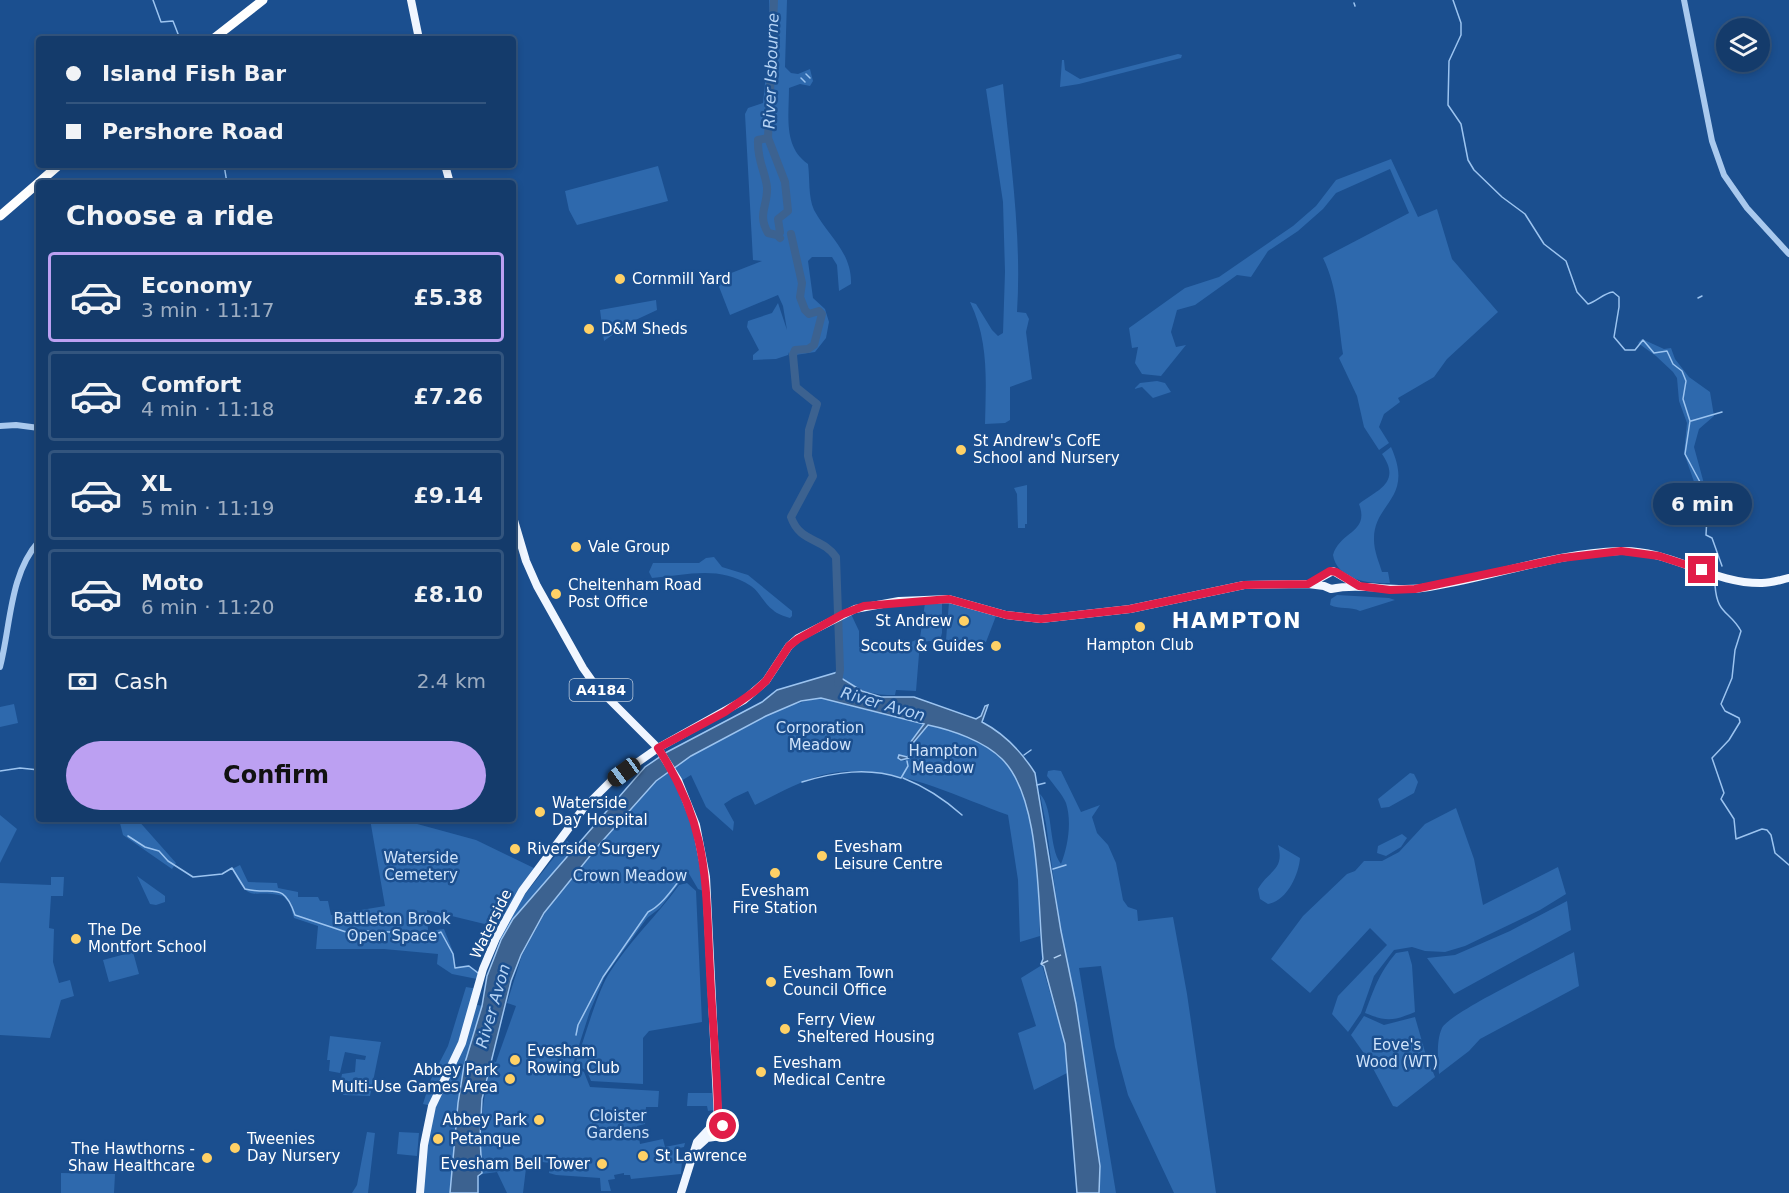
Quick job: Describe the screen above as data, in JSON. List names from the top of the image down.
{
  "streets": {
    "main road": ["A4184", "Waterside"]
  },
  "crossings": [
    ["A4184", "Waterside"]
  ],
  "districts": ["HAMPTON"],
  "water": ["River Isbourne", "River Avon"],
  "parks": [
    "Corporation Meadow",
    "Hampton Meadow",
    "Waterside Cemetery",
    "Crown Meadow",
    "Battleton Brook Open Space",
    "Eove's Wood (WT)",
    "Cloister Gardens"
  ],
  "places": [
    "Cornmill Yard",
    "D&M Sheds",
    "St Andrew's CofE School and Nursery",
    "Vale Group",
    "Cheltenham Road Post Office",
    "St Andrew",
    "Hampton Club",
    "Scouts & Guides",
    "Waterside Day Hospital",
    "Riverside Surgery",
    "Evesham Leisure Centre",
    "Evesham Fire Station",
    "The De Montfort School",
    "Evesham Town Council Office",
    "Ferry View Sheltered Housing",
    "Evesham Rowing Club",
    "Evesham Medical Centre",
    "Abbey Park Multi-Use Games Area",
    "Abbey Park",
    "Petanque",
    "Tweenies Day Nursery",
    "St Lawrence",
    "The Hawthorns - Shaw Healthcare",
    "Evesham Bell Tower"
  ],
  "page": {
    "banner": ["Island Fish Bar", "Pershore Road"],
    "heading": "Choose a ride",
    "list": [
      {
        "name": "Economy",
        "note": "3 min · 11:17",
        "value": "£5.38"
      },
      {
        "name": "Comfort",
        "note": "4 min · 11:18",
        "value": "£7.26"
      },
      {
        "name": "XL",
        "note": "5 min · 11:19",
        "value": "£9.14"
      },
      {
        "name": "Moto",
        "note": "6 min · 11:20",
        "value": "£8.10"
      }
    ],
    "bubble": "6 min",
    "pay": ["Cash", "2.4 km"],
    "buttons": "Confirm"
  }
}
